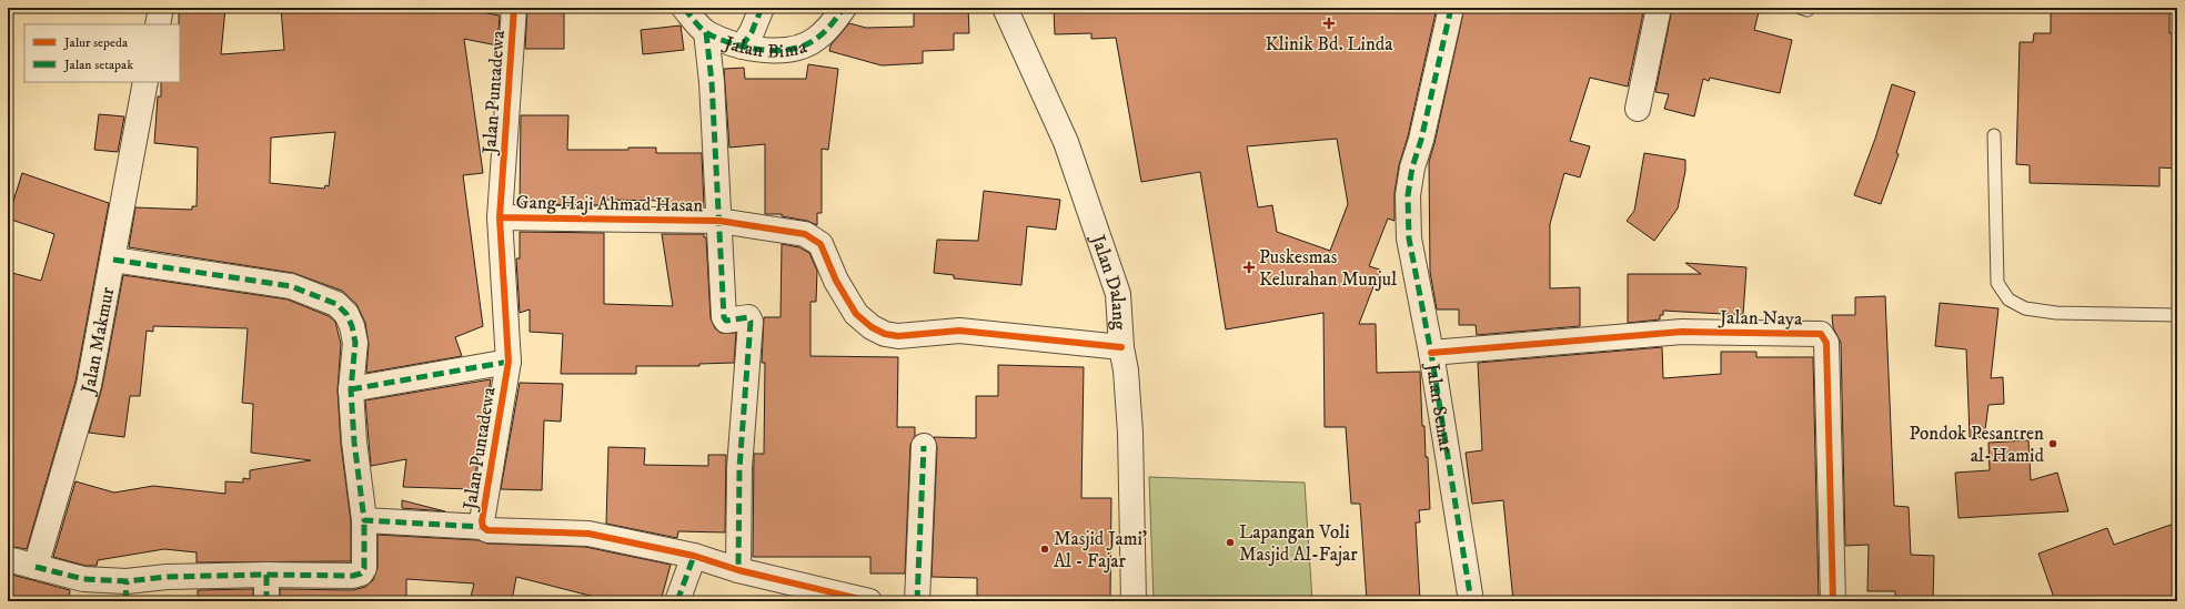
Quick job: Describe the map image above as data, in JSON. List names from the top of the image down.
{
  "streets": {
    "street": [
      "Jalan Bima",
      "Jalan Puntadewa",
      "Gang Haji Ahmad Hasan",
      "Jalan Dalang",
      "Jalan Naya",
      "Jalan Makmur",
      "Jalan Semar"
    ]
  },
  "crossings": [
    ["Jalan Puntadewa", "Gang Haji Ahmad Hasan"],
    ["Gang Haji Ahmad Hasan", "Jalan Dalang"],
    ["Jalan Naya", "Jalan Semar"]
  ],
  "places": {
    "health": ["Klinik Bd. Linda", "Puskesmas Kelurahan Munjul"],
    "other": ["Pondok Pesantren al-Hamid", "Lapangan Voli Masjid Al-Fajar", "Masjid Jami' Al - Fajar"]
  },
  "legend": ["Jalur sepeda", "Jalan setapak"]
}
